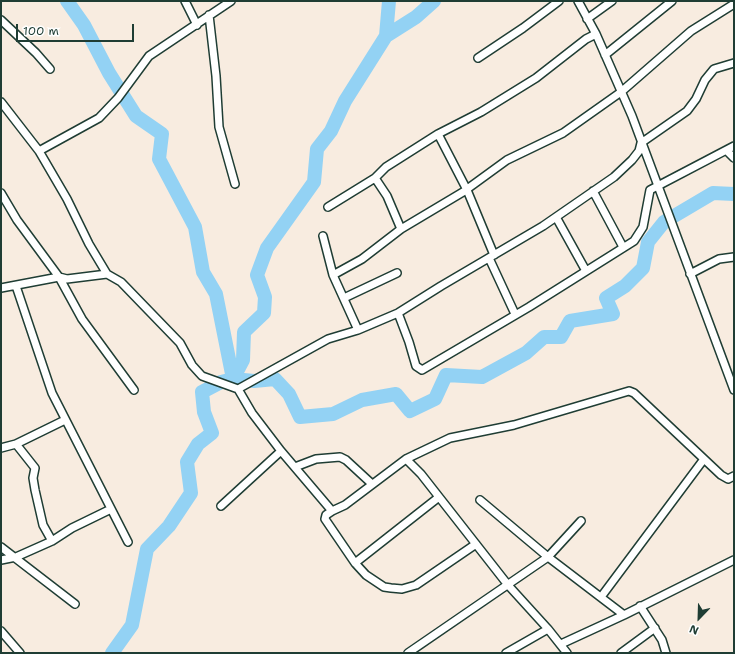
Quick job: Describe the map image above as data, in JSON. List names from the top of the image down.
{
  "scale_bar": "100 m",
  "north": "bottom left"
}
